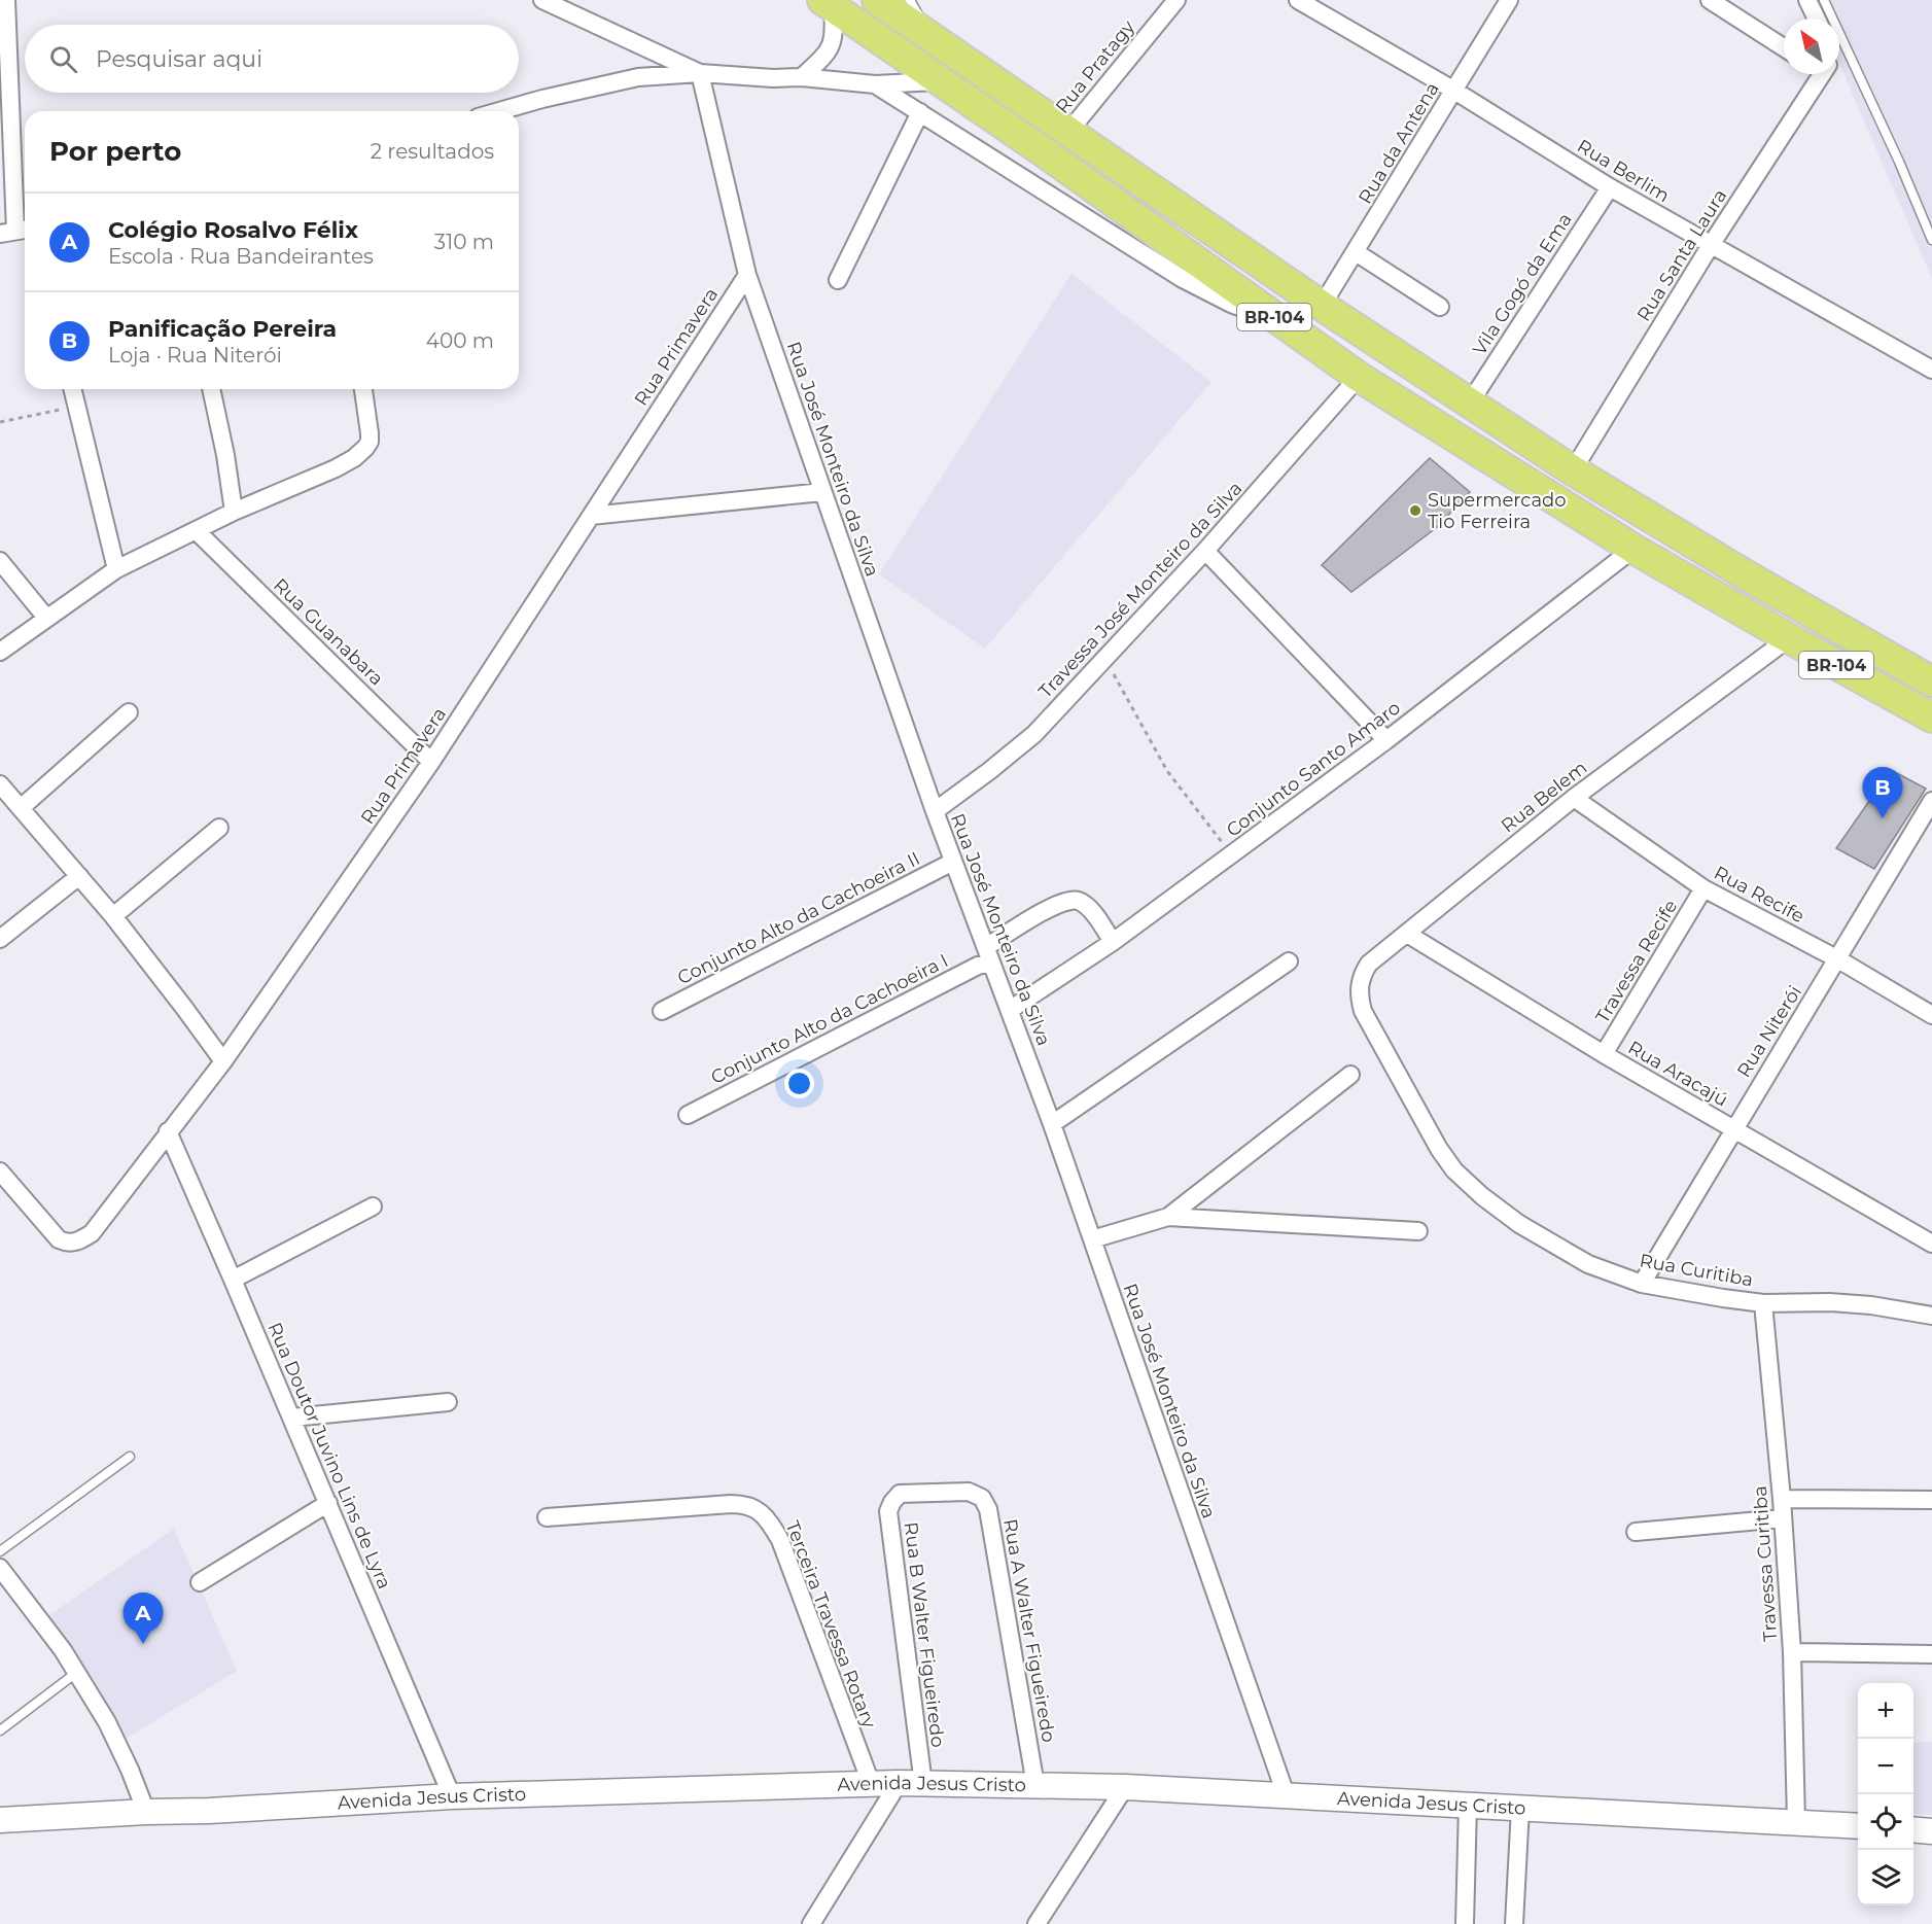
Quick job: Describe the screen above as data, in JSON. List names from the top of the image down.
{
  "streets": {
    "highway": ["BR-104"],
    "main road": ["Avenida Jesus Cristo"],
    "street": [
      "Rua Pratagy",
      "Rua da Antena",
      "Rua Berlim",
      "Rua Santa Laura",
      "Vila Gogó da Ema",
      "Rua Primavera",
      "Rua José Monteiro da Silva",
      "Travessa José Monteiro da Silva",
      "Rua Guanabara",
      "Conjunto Santo Amaro",
      "Rua Belem",
      "Rua Recife",
      "Conjunto Alto da Cachoeira II",
      "Travessa Recife",
      "Conjunto Alto da Cachoeira I",
      "Rua Niterói",
      "Rua Aracajú",
      "Rua Curitiba",
      "Rua Doutor Juvino Lins de Lyra",
      "Travessa Curitiba",
      "Terceira Travessa Rotary",
      "Rua A Walter Figueiredo",
      "Rua B Walter Figueiredo"
    ]
  },
  "crossings": [
    ["Rua Pratagy", "BR-104"],
    ["Rua da Antena", "Rua Berlim"],
    ["Rua da Antena", "BR-104"],
    ["Rua Berlim", "Rua Santa Laura"],
    ["Rua Berlim", "Vila Gogó da Ema"],
    ["Rua Santa Laura", "BR-104"],
    ["Vila Gogó da Ema", "BR-104"],
    ["BR-104", "Travessa José Monteiro da Silva"],
    ["BR-104", "Conjunto Santo Amaro"],
    ["BR-104", "Rua Belem"],
    ["Rua Primavera", "Rua José Monteiro da Silva"],
    ["Rua Primavera", "Rua Guanabara"],
    ["Rua Primavera", "Rua Doutor Juvino Lins de Lyra"],
    ["Rua José Monteiro da Silva", "Travessa José Monteiro da Silva"],
    ["Rua José Monteiro da Silva", "Conjunto Santo Amaro"],
    ["Rua José Monteiro da Silva", "Conjunto Alto da Cachoeira II"],
    ["Rua José Monteiro da Silva", "Conjunto Alto da Cachoeira I"],
    ["Rua José Monteiro da Silva", "Avenida Jesus Cristo"],
    ["Conjunto Santo Amaro", "Conjunto Alto da Cachoeira I"],
    ["Rua Belem", "Rua Recife"],
    ["Rua Belem", "Rua Aracajú"],
    ["Rua Belem", "Rua Curitiba"],
    ["Rua Recife", "Travessa Recife"],
    ["Rua Recife", "Rua Niterói"],
    ["Travessa Recife", "Rua Aracajú"],
    ["Rua Niterói", "Rua Aracajú"],
    ["Rua Niterói", "Rua Curitiba"],
    ["Rua Curitiba", "Travessa Curitiba"],
    ["Rua Doutor Juvino Lins de Lyra", "Avenida Jesus Cristo"],
    ["Travessa Curitiba", "Avenida Jesus Cristo"],
    ["Terceira Travessa Rotary", "Avenida Jesus Cristo"],
    ["Rua A Walter Figueiredo", "Rua B Walter Figueiredo"],
    ["Rua A Walter Figueiredo", "Avenida Jesus Cristo"],
    ["Rua B Walter Figueiredo", "Avenida Jesus Cristo"]
  ],
  "places": ["Supermercado Tio Ferreira"],
  "north": "top left",
  "page": {
    "search": "Pesquisar aqui",
    "heading": ["Por perto", "2 resultados"],
    "list": [
      {
        "mark": "A",
        "name": "Colégio Rosalvo Félix",
        "note": "Escola · Rua Bandeirantes",
        "value": "310 m"
      },
      {
        "mark": "B",
        "name": "Panificação Pereira",
        "note": "Loja · Rua Niterói",
        "value": "400 m"
      }
    ],
    "pins": ["B", "A"],
    "map_buttons": ["+", "−"]
  }
}
